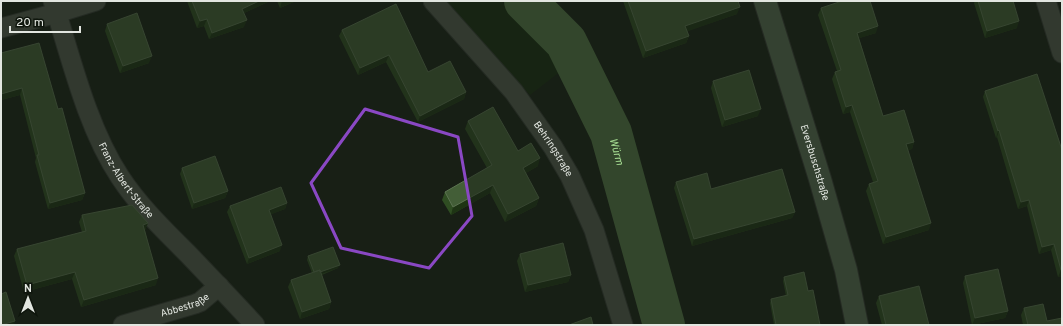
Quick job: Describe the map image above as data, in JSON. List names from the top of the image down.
{
  "streets": {
    "main road": ["Eversbuschstraße"],
    "street": ["Behringstraße", "Franz-Albert-Straße", "Abbestraße"]
  },
  "crossings": [
    ["Franz-Albert-Straße", "Abbestraße"]
  ],
  "water": ["Würm"],
  "scale_bar": "20 m",
  "north": "top"
}
